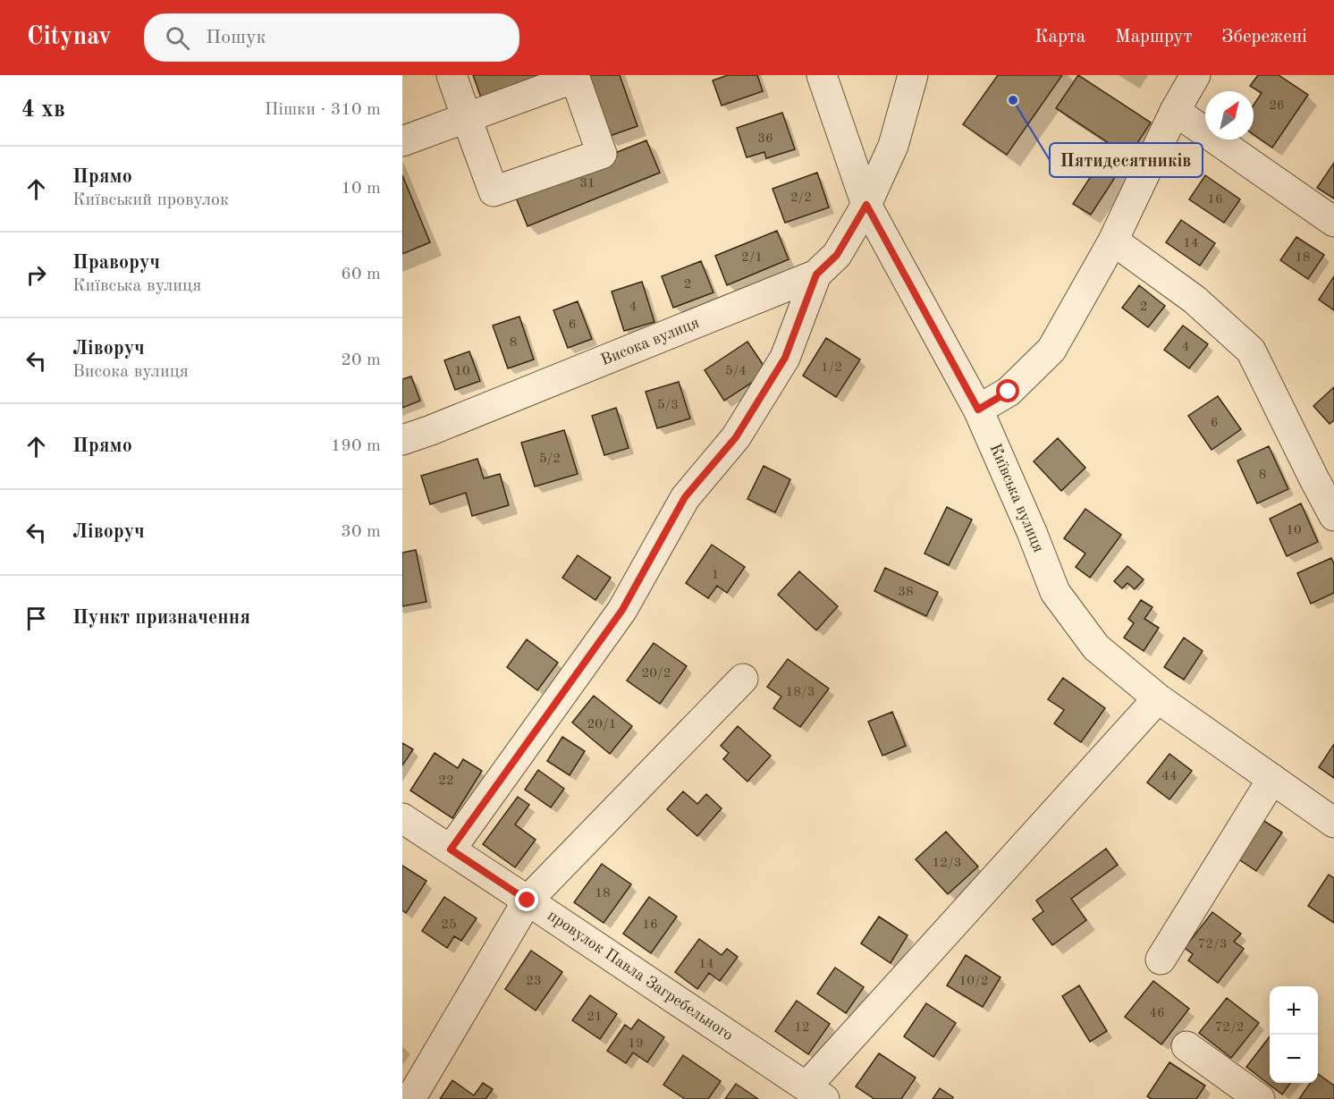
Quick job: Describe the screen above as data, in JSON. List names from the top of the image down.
{
  "streets": {
    "street": ["Висока вулиця", "Київська вулиця", "провулок Павла Загребельного"]
  },
  "crossings": [
    ["Висока вулиця", "Київська вулиця"]
  ],
  "places": ["Пятидесятників"],
  "house_numbers": [
    "26",
    "36",
    "31",
    "2/2",
    "16",
    "14",
    "2/1",
    "18",
    "2",
    "4",
    "2",
    "6",
    "8",
    "4",
    "1/2",
    "10",
    "5/4",
    "5/3",
    "6",
    "5/2",
    "8",
    "10",
    "1",
    "38",
    "20/2",
    "18/3",
    "20/1",
    "44",
    "22",
    "12/3",
    "18",
    "25",
    "16",
    "72/3",
    "14",
    "23",
    "10/2",
    "46",
    "21",
    "12",
    "72/2",
    "19"
  ],
  "north": "top right",
  "page": {
    "header": "Citynav",
    "search": "Пошук",
    "nav": ["Карта", "Маршрут", "Збережені"],
    "heading": ["4 хв", "Пішки · 310 m"],
    "list": [
      ["Прямо", "Київський провулок", "10 m"],
      ["Праворуч", "Київська вулиця", "60 m"],
      ["Ліворуч", "Висока вулиця", "20 m"],
      ["Прямо", "190 m"],
      ["Ліворуч", "30 m"],
      "Пункт призначення"
    ],
    "map_buttons": ["+", "−"]
  }
}
